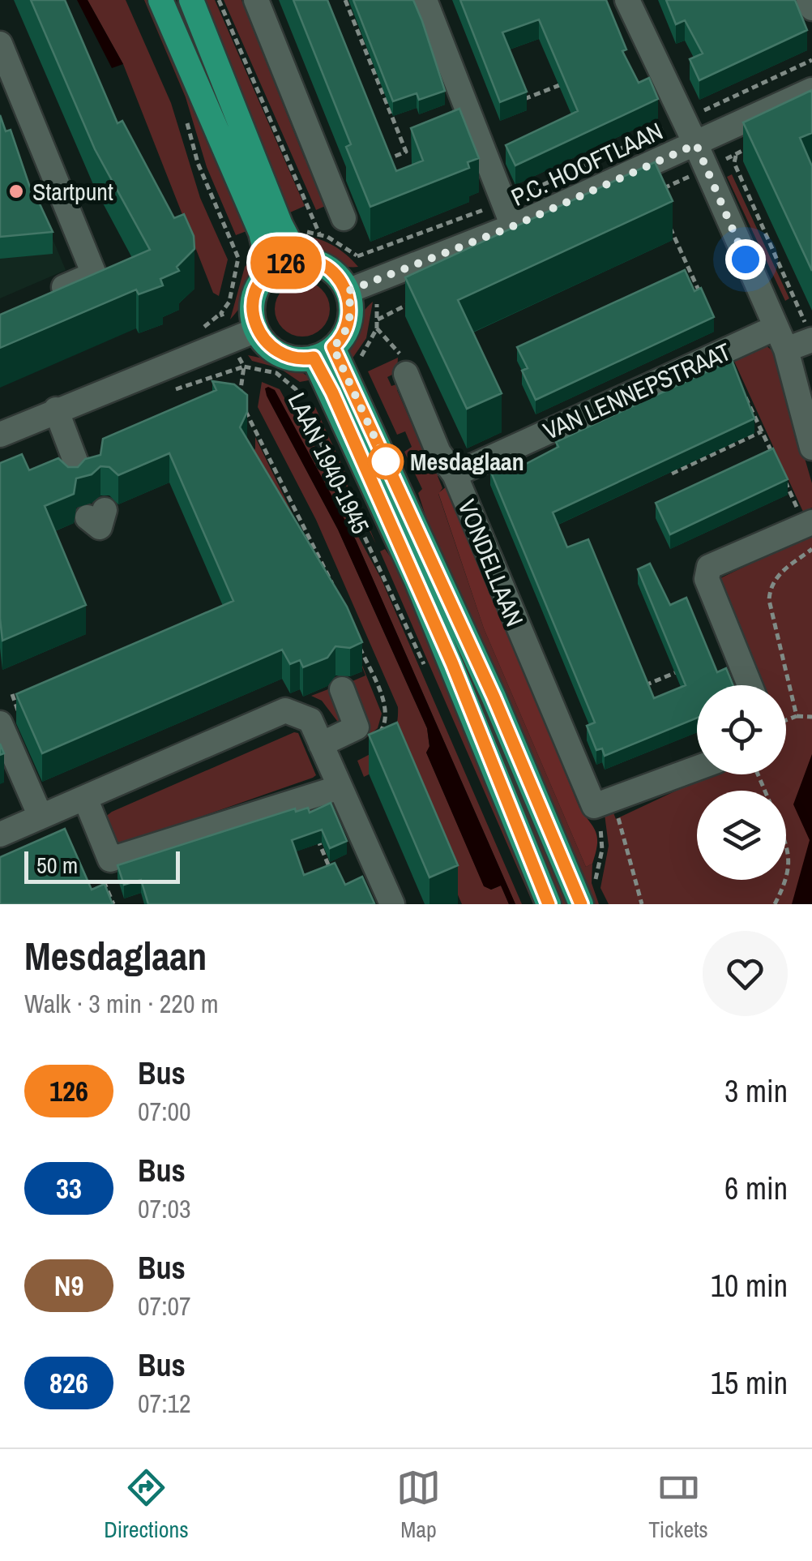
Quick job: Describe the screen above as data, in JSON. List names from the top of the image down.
{
  "streets": {
    "main road": ["LAAN 1940-1945"],
    "street": ["P.C. HOOFTLAAN", "VAN LENNEPSTRAAT", "VONDELLAAN"]
  },
  "crossings": [
    ["P.C. HOOFTLAAN", "LAAN 1940-1945"],
    ["VAN LENNEPSTRAAT", "VONDELLAAN"]
  ],
  "places": ["Startpunt", "Mesdaglaan"],
  "lines": ["bus line 126"],
  "scale_bar": "50 m",
  "page": {
    "on_map": "126",
    "scale": "50 m",
    "heading": ["Mesdaglaan", "Walk · 3 min · 220 m"],
    "list": [
      {
        "mark": "126",
        "name": "Bus",
        "note": "07:00",
        "value": "3 min"
      },
      {
        "mark": "33",
        "name": "Bus",
        "note": "07:03",
        "value": "6 min"
      },
      {
        "mark": "N9",
        "name": "Bus",
        "note": "07:07",
        "value": "10 min"
      },
      {
        "mark": "826",
        "name": "Bus",
        "note": "07:12",
        "value": "15 min"
      }
    ],
    "tabs": ["Directions", "Map", "Tickets"]
  }
}
